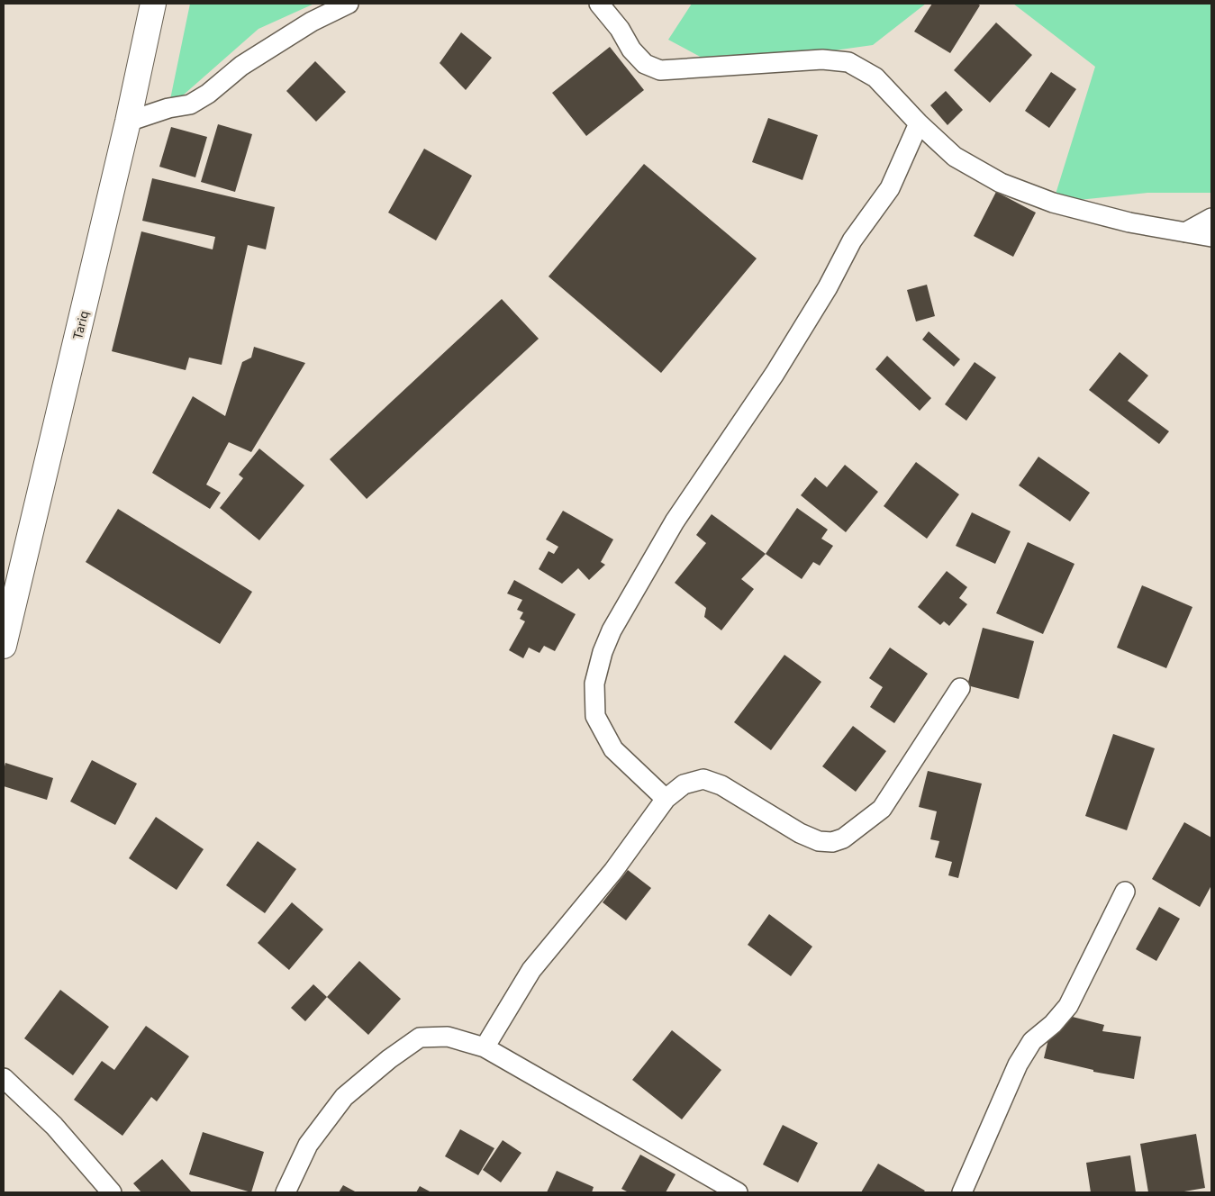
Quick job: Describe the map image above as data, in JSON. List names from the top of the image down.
{
  "streets": {
    "main road": ["Tariq"]
  }
}
